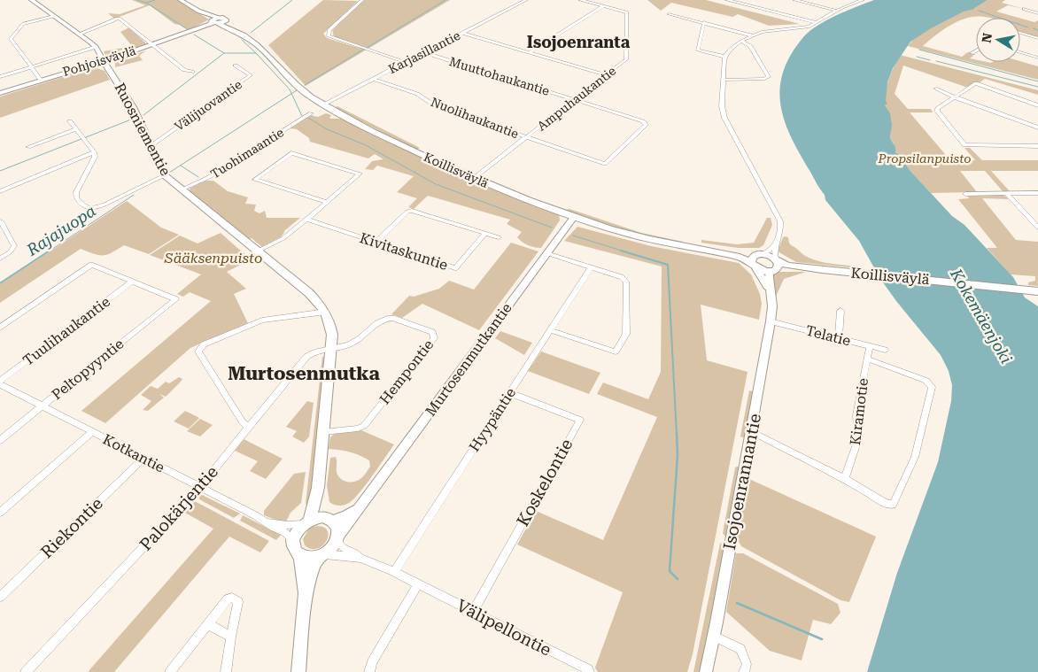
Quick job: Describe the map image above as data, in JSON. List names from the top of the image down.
{
  "streets": {
    "main road": ["Pohjoisväylä", "Ruosniementie", "Koillisväylä"],
    "street": [
      "Karjasillantie",
      "Muuttohaukantie",
      "Ampuhaukantie",
      "Välijuovantie",
      "Nuolihaukantie",
      "Tuohimaantie",
      "Kivitaskuntie",
      "Tuulihaukantie",
      "Telatie",
      "Murtosenmutkantie",
      "Peltopyyntie",
      "Hempontie",
      "Kiramotie",
      "Hyypäntie",
      "Kotkantie",
      "Isojoenrannantie",
      "Koskelontie",
      "Palokärjentie",
      "Riekontie",
      "Välipellontie"
    ]
  },
  "crossings": [
    ["Karjasillantie", "Muuttohaukantie"],
    ["Karjasillantie", "Nuolihaukantie"],
    ["Karjasillantie", "Koillisväylä"],
    ["Pohjoisväylä", "Ruosniementie"],
    ["Pohjoisväylä", "Koillisväylä"],
    ["Muuttohaukantie", "Ampuhaukantie"],
    ["Muuttohaukantie", "Nuolihaukantie"],
    ["Ampuhaukantie", "Nuolihaukantie"],
    ["Ampuhaukantie", "Koillisväylä"],
    ["Välijuovantie", "Ruosniementie"],
    ["Ruosniementie", "Tuohimaantie"],
    ["Ruosniementie", "Murtosenmutkantie"],
    ["Ruosniementie", "Hempontie"],
    ["Ruosniementie", "Kotkantie"],
    ["Ruosniementie", "Palokärjentie"],
    ["Ruosniementie", "Välipellontie"],
    ["Koillisväylä", "Murtosenmutkantie"],
    ["Koillisväylä", "Isojoenrannantie"],
    ["Tuulihaukantie", "Peltopyyntie"],
    ["Telatie", "Kiramotie"],
    ["Telatie", "Isojoenrannantie"],
    ["Murtosenmutkantie", "Kotkantie"],
    ["Murtosenmutkantie", "Välipellontie"],
    ["Peltopyyntie", "Kotkantie"],
    ["Hempontie", "Palokärjentie"],
    ["Hyypäntie", "Koskelontie"],
    ["Hyypäntie", "Välipellontie"],
    ["Kotkantie", "Palokärjentie"],
    ["Kotkantie", "Riekontie"],
    ["Kotkantie", "Välipellontie"],
    ["Koskelontie", "Välipellontie"]
  ],
  "districts": ["Isojoenranta", "Murtosenmutka"],
  "water": ["Rajajuopa", "Kokemäenjoki"],
  "parks": ["Propsilanpuisto", "Sääksenpuisto"],
  "north": "left"
}
